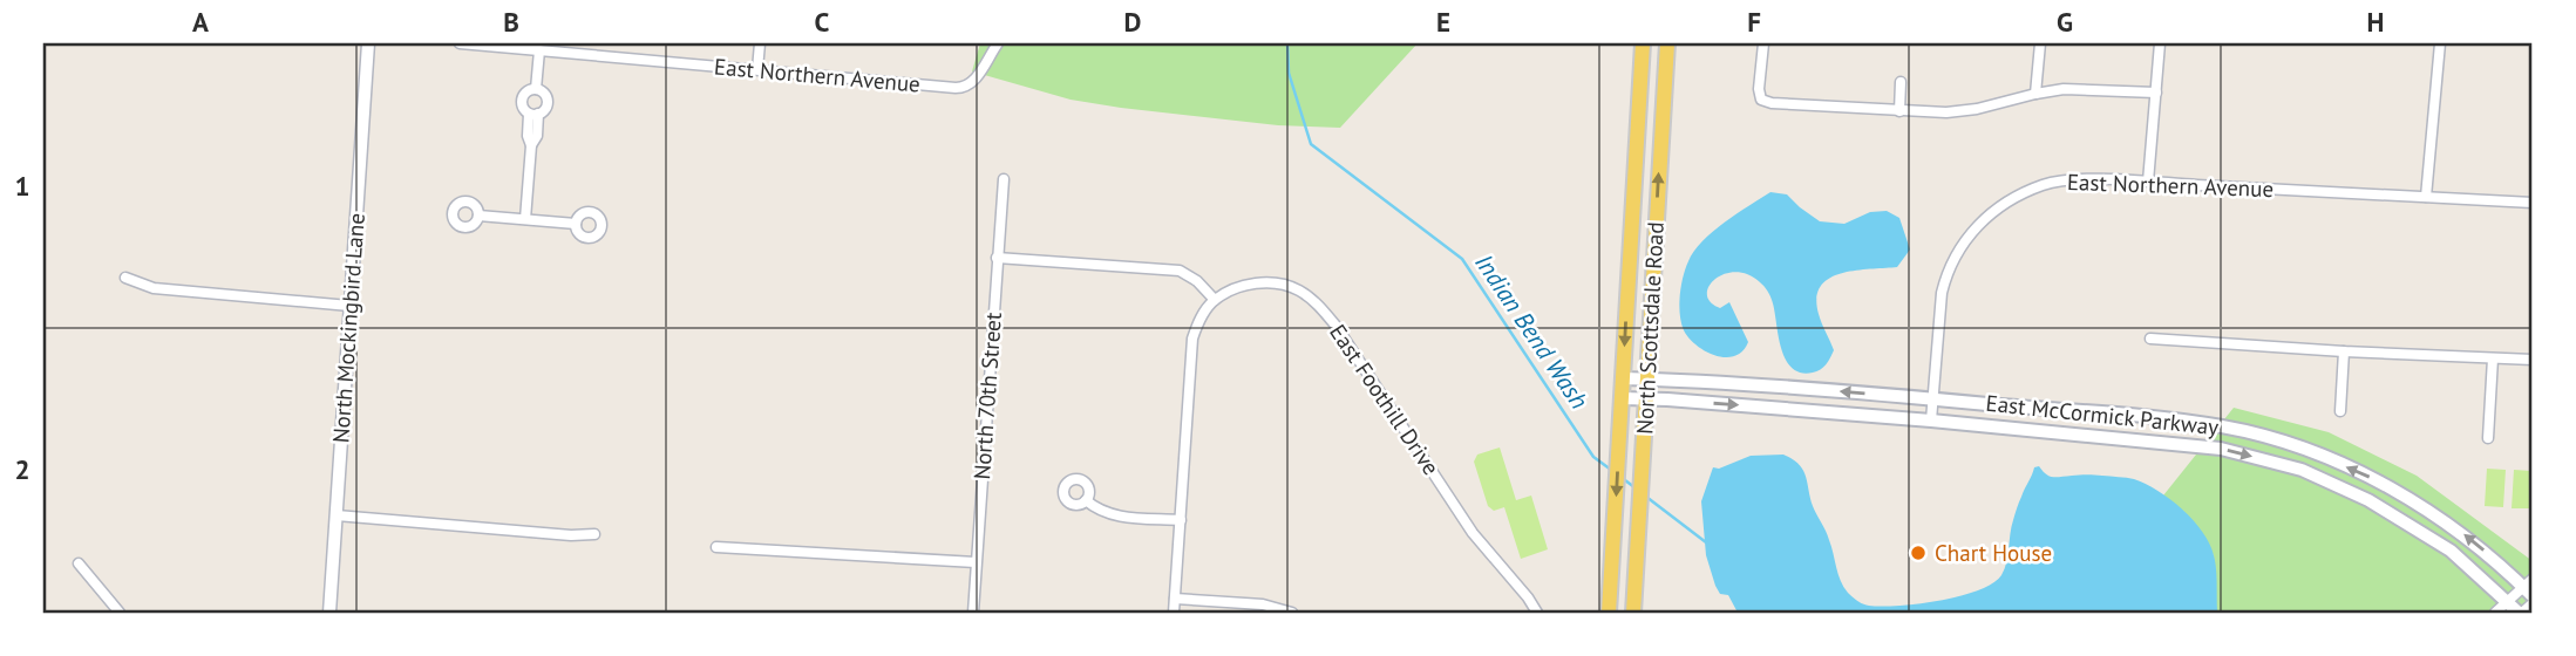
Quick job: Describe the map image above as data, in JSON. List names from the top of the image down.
{
  "streets": {
    "main road": ["North Scottsdale Road", "East McCormick Parkway"],
    "street": [
      "East Northern Avenue",
      "North Mockingbird Lane",
      "North 70th Street",
      "East Foothill Drive"
    ]
  },
  "crossings": [
    ["East Northern Avenue", "East McCormick Parkway"],
    ["North Scottsdale Road", "East McCormick Parkway"]
  ],
  "water": ["Indian Bend Wash"],
  "places": ["Chart House"],
  "grid": {
    "columns": [
      "A",
      "B",
      "C",
      "D",
      "E",
      "F",
      "G",
      "H"
    ],
    "rows": ["1", "2"]
  }
}
